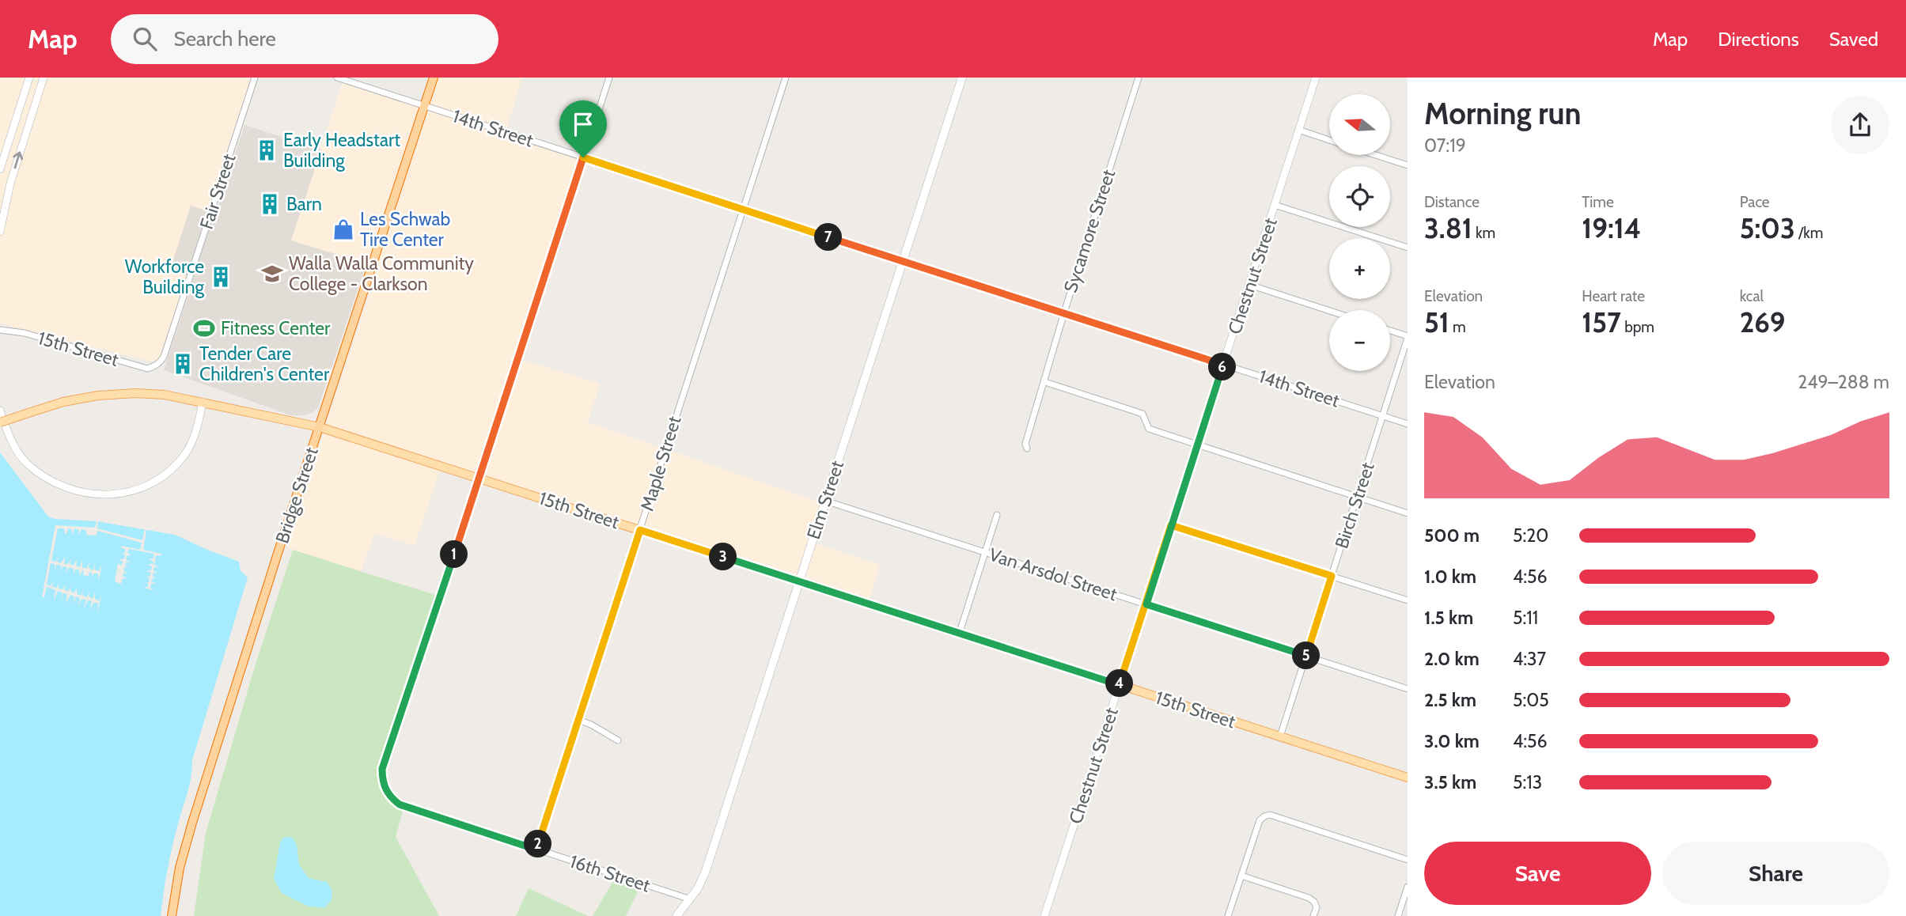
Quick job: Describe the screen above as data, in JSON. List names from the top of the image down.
{
  "streets": {
    "highway": ["Bridge Street"],
    "main road": ["15th Street", "Elm Street"],
    "street": [
      "14th Street",
      "Fair Street",
      "Sycamore Street",
      "Chestnut Street",
      "Maple Street",
      "Birch Street",
      "Van Arsdol Street",
      "16th Street"
    ]
  },
  "crossings": [
    ["14th Street", "Sycamore Street"],
    ["14th Street", "Chestnut Street"],
    ["14th Street", "Maple Street"],
    ["14th Street", "Bridge Street"],
    ["14th Street", "Elm Street"],
    ["14th Street", "Birch Street"],
    ["Fair Street", "15th Street"],
    ["Chestnut Street", "15th Street"],
    ["Chestnut Street", "Van Arsdol Street"],
    ["15th Street", "Maple Street"],
    ["15th Street", "Bridge Street"],
    ["15th Street", "Elm Street"],
    ["15th Street", "Birch Street"],
    ["15th Street", "16th Street"],
    ["Maple Street", "16th Street"],
    ["Elm Street", "Van Arsdol Street"],
    ["Elm Street", "16th Street"],
    ["Birch Street", "Van Arsdol Street"]
  ],
  "places": {
    "building": [
      "Early Headstart Building",
      "Barn",
      "Workforce Building",
      "Tender Care Children's Center"
    ],
    "shop": ["Les Schwab Tire Center"],
    "school or university": ["Walla Walla Community College - Clarkson"],
    "sports": ["Fitness Center"]
  },
  "north": "left",
  "page": {
    "header": "Map",
    "search": "Search here",
    "nav": ["Map", "Directions", "Saved"],
    "heading": ["Morning run", "07:19"],
    "map_buttons": ["+", "−"],
    "stats": [
      ["Distance", "3.81 km"],
      ["Time", "19:14"],
      ["Pace", "5:03 /km"],
      ["Elevation", "51 m"],
      ["Heart rate", "157 bpm"],
      ["kcal", "269"]
    ],
    "pins": [
      "7",
      "6",
      "1",
      "3",
      "5",
      "4",
      "2"
    ],
    "chart": ["Elevation", "249–288 m"],
    "list": [
      {
        "name": "500 m",
        "note": "5:20"
      },
      {
        "name": "1.0 km",
        "note": "4:56"
      },
      {
        "name": "1.5 km",
        "note": "5:11"
      },
      {
        "name": "2.0 km",
        "note": "4:37"
      },
      {
        "name": "2.5 km",
        "note": "5:05"
      },
      {
        "name": "3.0 km",
        "note": "4:56"
      },
      {
        "name": "3.5 km",
        "note": "5:13"
      }
    ],
    "buttons": ["Save", "Share"]
  }
}
